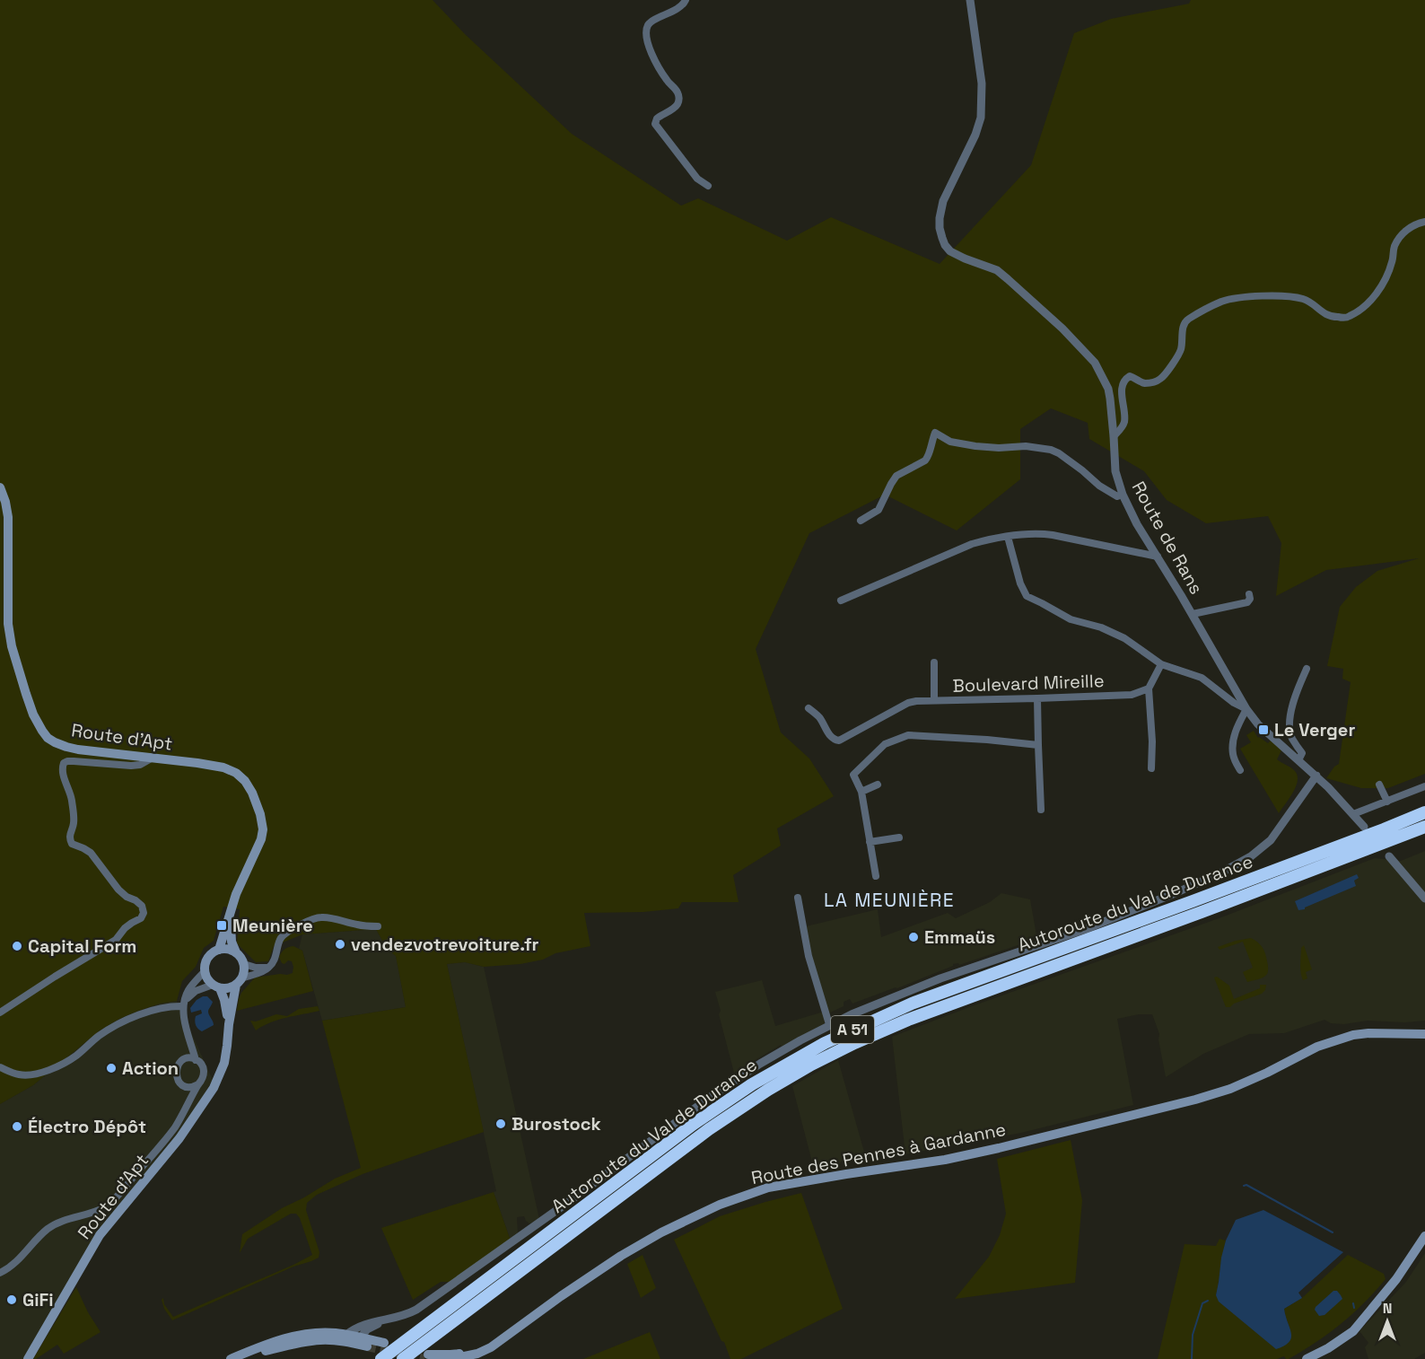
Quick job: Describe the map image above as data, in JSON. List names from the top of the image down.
{
  "streets": {
    "highway": ["Autoroute du Val de Durance", "A 51"],
    "main road": ["Route d'Apt", "Route des Pennes à Gardanne"],
    "street": ["Route de Rans", "Boulevard Mireille"]
  },
  "districts": ["LA MEUNIÈRE"],
  "places": {
    "transit": ["Le Verger", "Meunière"],
    "other": [
      "Emmaüs",
      "vendezvotrevoiture.fr",
      "Capital Form",
      "Action",
      "Burostock",
      "Électro Dépôt",
      "GiFi"
    ]
  },
  "north": "top"
}
